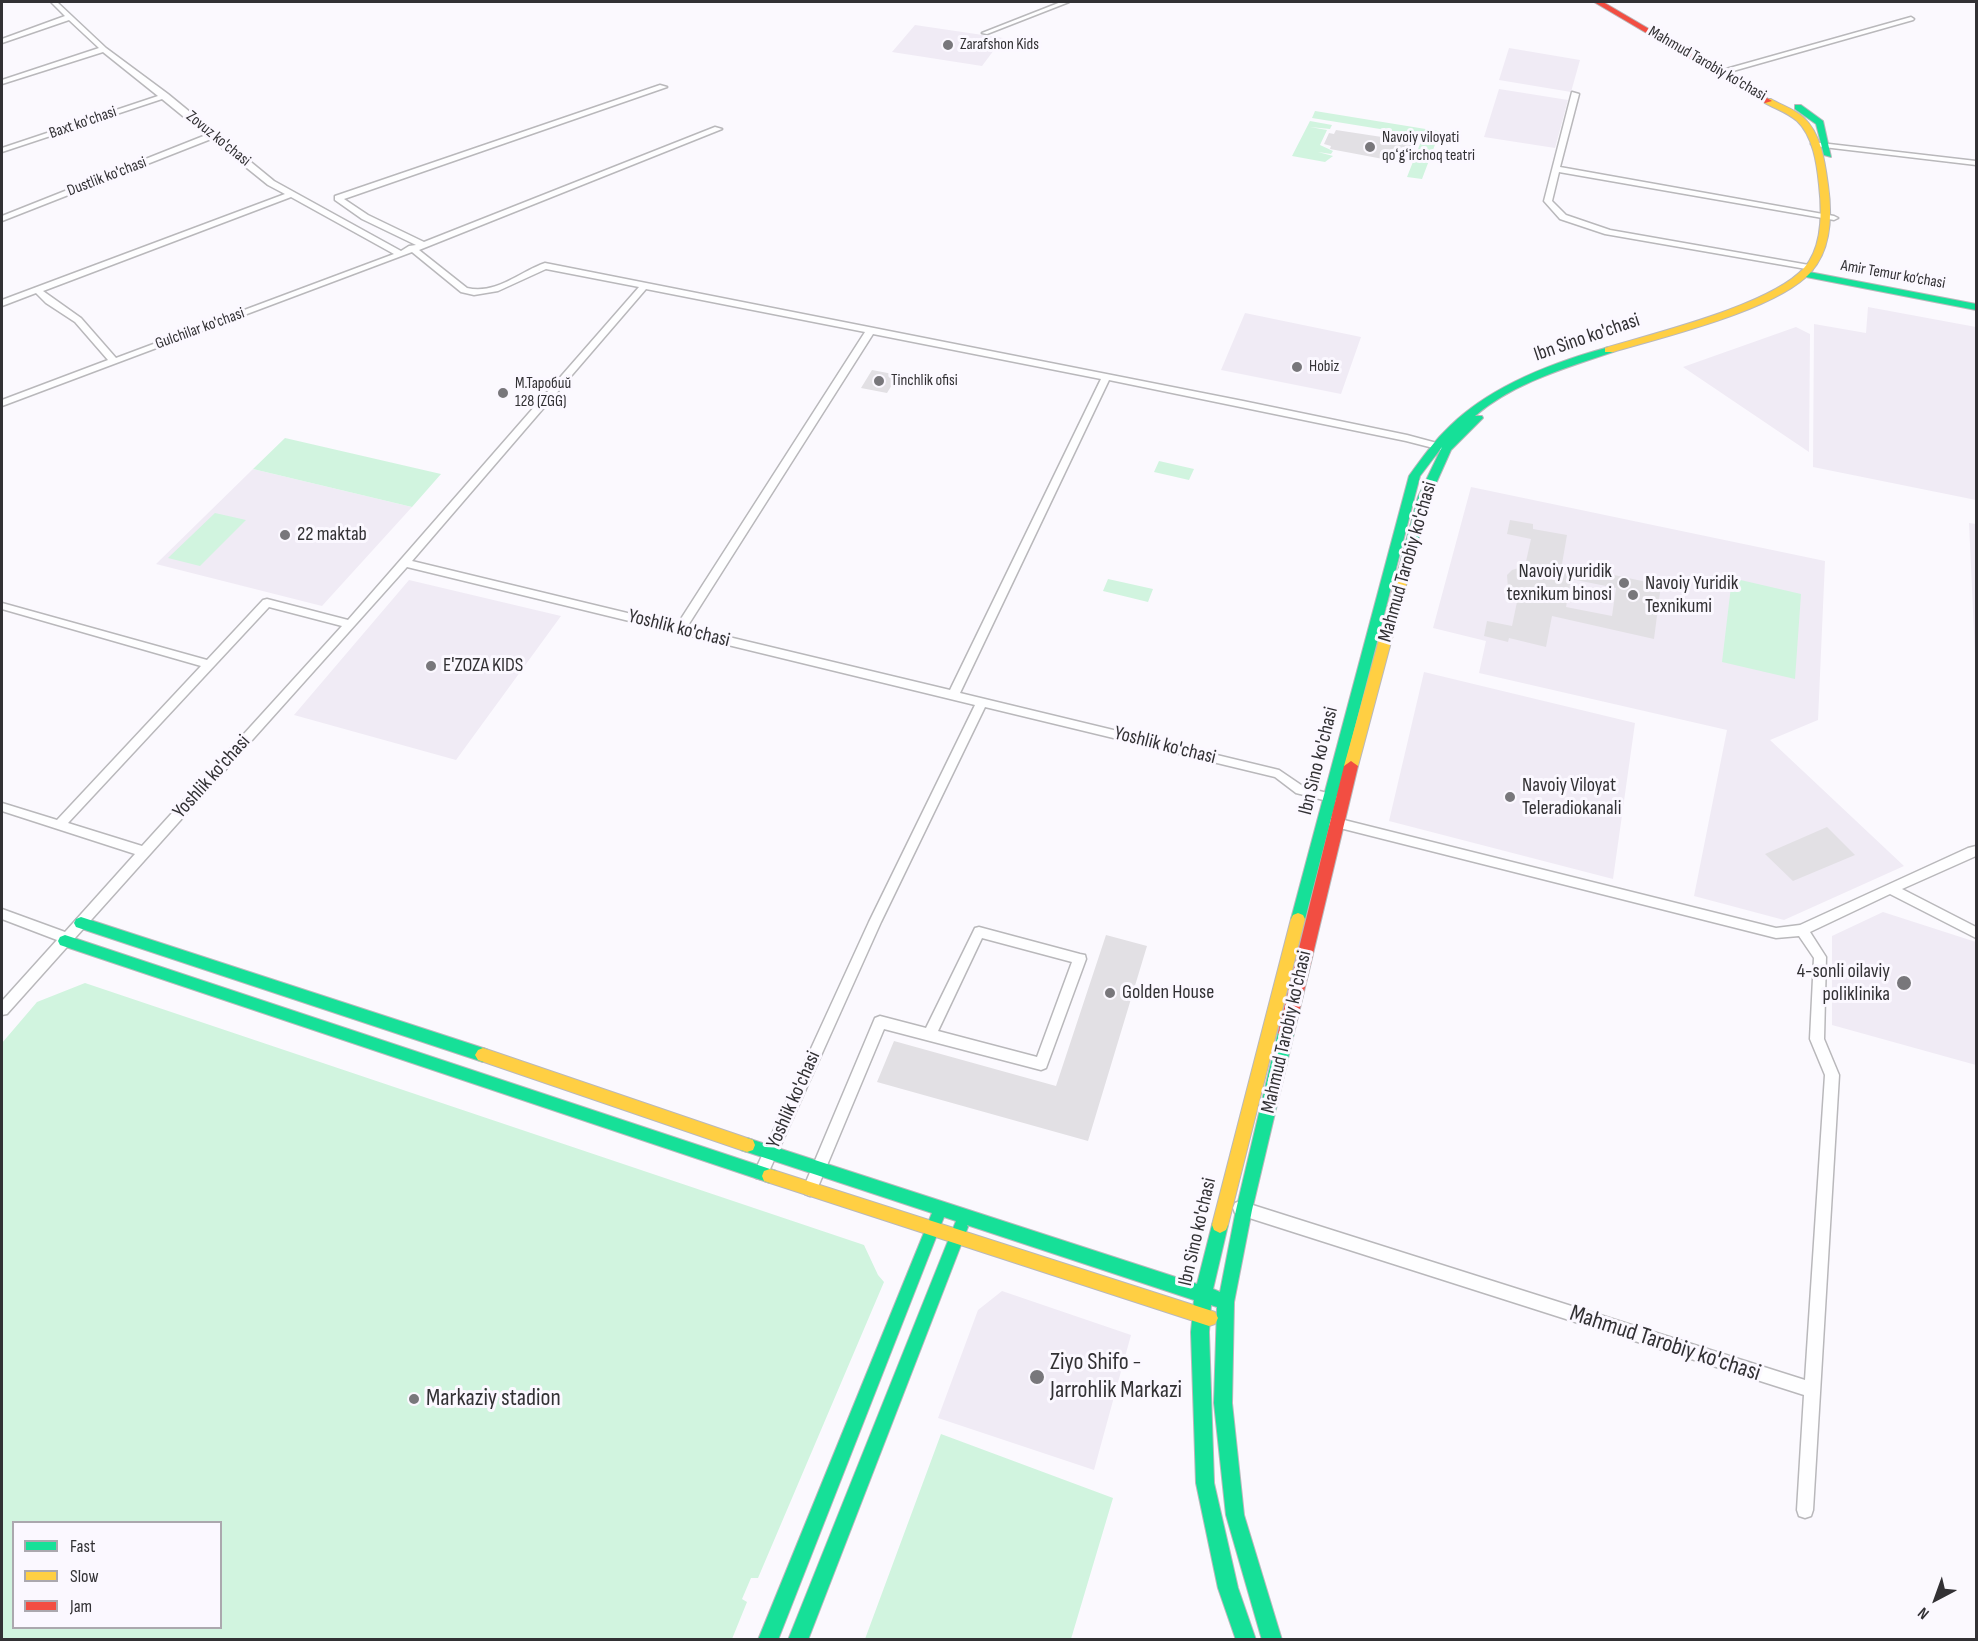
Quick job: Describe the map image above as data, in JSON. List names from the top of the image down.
{
  "streets": {
    "main road": ["Mahmud Tarobiy ko'chasi", "Amir Temur ko‘chasi", "Ibn Sino ko'chasi"],
    "street": [
      "Baxt ko'chasi",
      "Zovuz ko'chasi",
      "Dustlik ko'chasi",
      "Gulchilar ko'chasi",
      "Yoshlik ko'chasi"
    ]
  },
  "crossings": [
    ["Mahmud Tarobiy ko'chasi", "Amir Temur ko‘chasi"],
    ["Mahmud Tarobiy ko'chasi", "Ibn Sino ko'chasi"],
    ["Mahmud Tarobiy ko'chasi", "Yoshlik ko'chasi"],
    ["Baxt ko'chasi", "Zovuz ko'chasi"],
    ["Zovuz ko'chasi", "Dustlik ko'chasi"],
    ["Zovuz ko'chasi", "Gulchilar ko'chasi"],
    ["Amir Temur ko‘chasi", "Ibn Sino ko'chasi"],
    ["Ibn Sino ko'chasi", "Yoshlik ko'chasi"]
  ],
  "places": [
    "Zarafshon Kids",
    "Navoiy viloyati qoʻgʻirchoq teatri",
    "Hobiz",
    "Tinchlik ofisi",
    "М.Таробий 128 (ZGG)",
    "22 maktab",
    "Navoiy yuridik texnikum binosi",
    "Navoiy Yuridik Texnikumi",
    "E'ZOZA KIDS",
    "Navoiy Viloyat Teleradiokanali",
    "4-sonli oilaviy poliklinika",
    "Golden House",
    "Ziyo Shifo - Jarrohlik Markazi",
    "Markaziy stadion"
  ],
  "legend": ["Fast", "Slow", "Jam"],
  "north": "bottom left"
}
